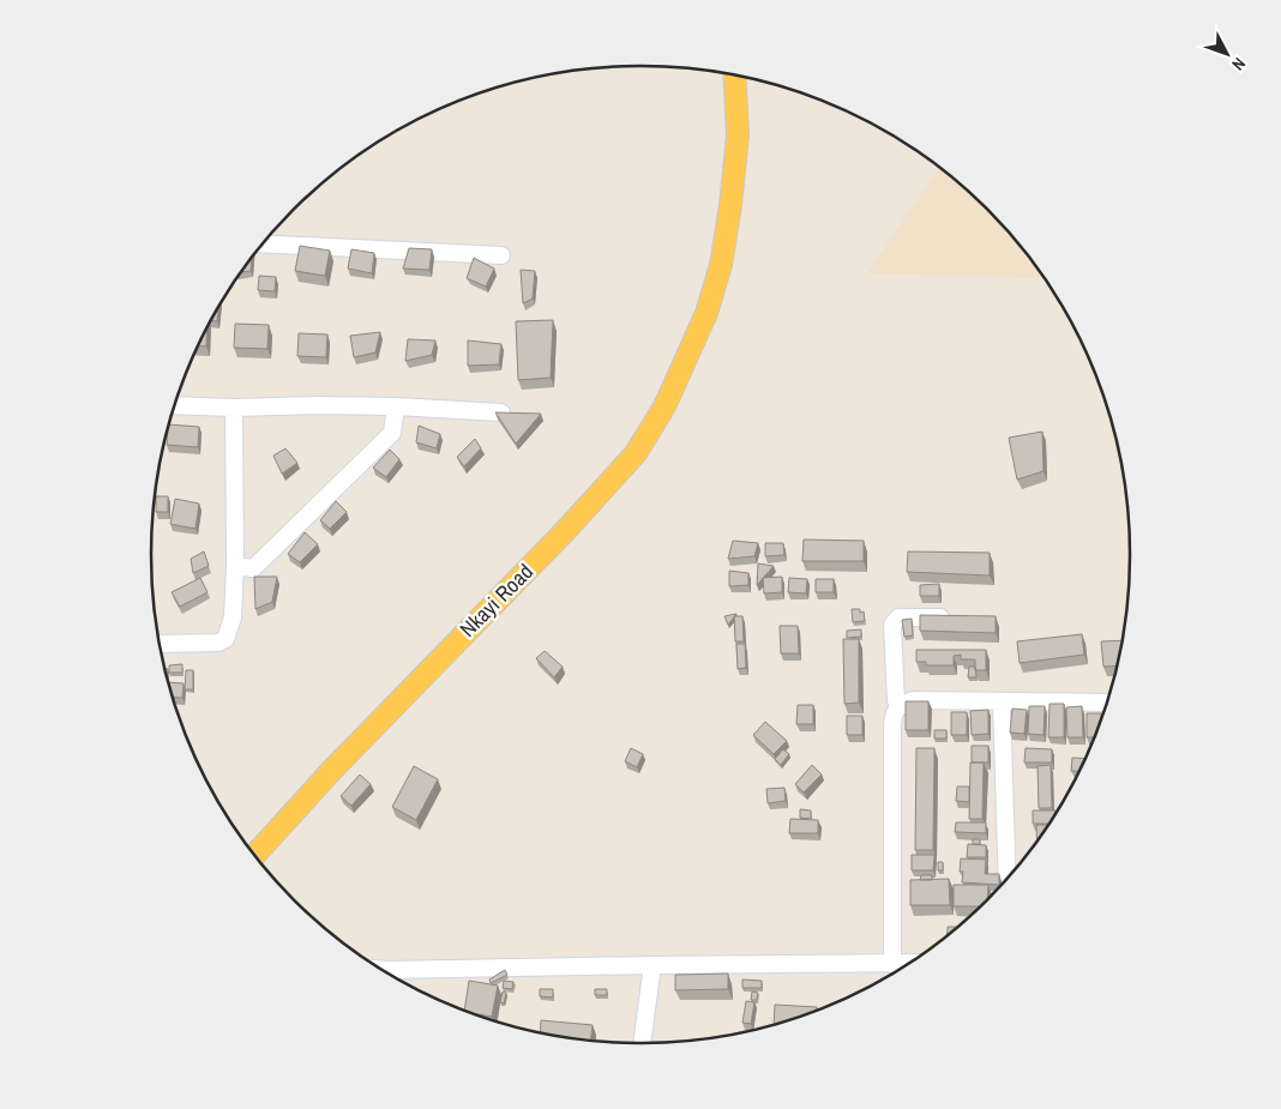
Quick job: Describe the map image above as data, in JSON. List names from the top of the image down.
{
  "streets": {
    "main road": ["Nkayi Road"]
  },
  "north": "bottom right"
}
